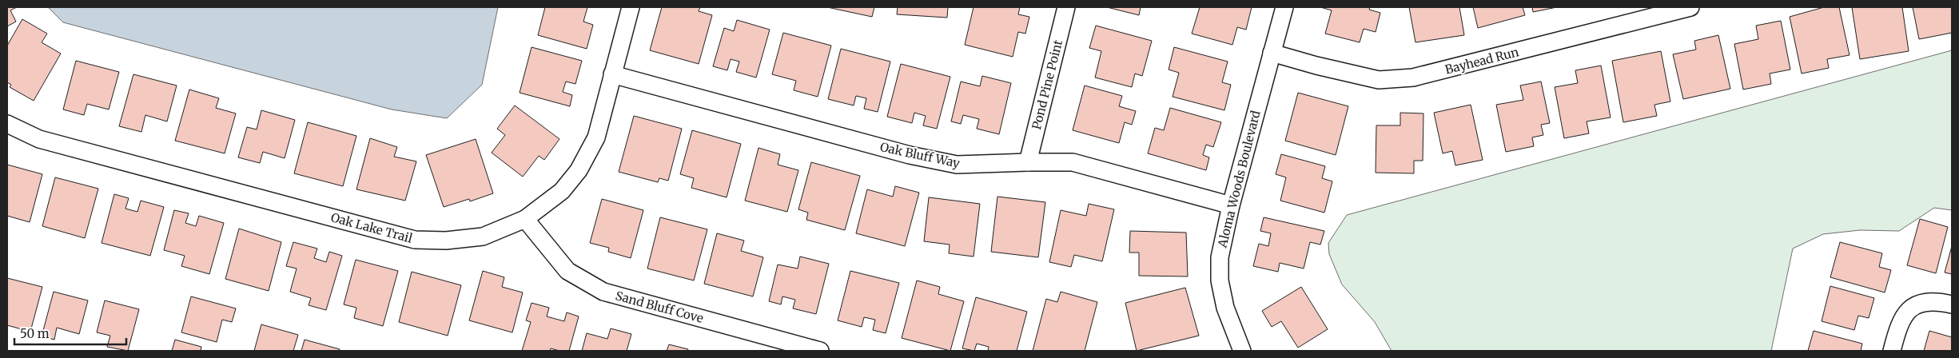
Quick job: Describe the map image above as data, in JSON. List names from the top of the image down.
{
  "streets": {
    "street": [
      "Bayhead Run",
      "Pond Pine Point",
      "Oak Bluff Way",
      "Aloma Woods Boulevard",
      "Oak Lake Trail",
      "Sand Bluff Cove"
    ]
  },
  "crossings": [
    ["Bayhead Run", "Aloma Woods Boulevard"],
    ["Pond Pine Point", "Oak Bluff Way"],
    ["Oak Bluff Way", "Aloma Woods Boulevard"],
    ["Oak Bluff Way", "Oak Lake Trail"],
    ["Oak Lake Trail", "Sand Bluff Cove"]
  ],
  "scale_bar": "50 m"
}
